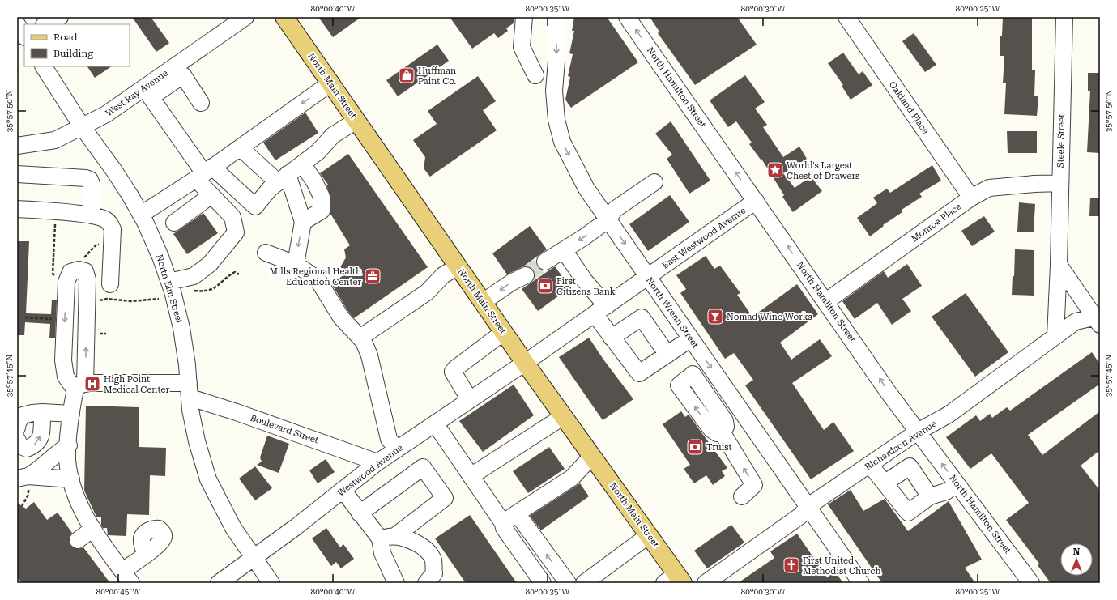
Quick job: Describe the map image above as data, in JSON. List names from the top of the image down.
{
  "streets": {
    "main road": ["North Main Street"],
    "street": [
      "North Hamilton Street",
      "West Ray Avenue",
      "Oakland Place",
      "Steele Street",
      "Monroe Place",
      "East Westwood Avenue",
      "North Elm Street",
      "North Wrenn Street",
      "Boulevard Street",
      "Richardson Avenue",
      "Westwood Avenue"
    ]
  },
  "crossings": [
    ["North Main Street", "East Westwood Avenue"],
    ["North Main Street", "Westwood Avenue"],
    ["North Hamilton Street", "Monroe Place"],
    ["North Hamilton Street", "East Westwood Avenue"],
    ["North Hamilton Street", "Richardson Avenue"],
    ["West Ray Avenue", "North Elm Street"],
    ["Oakland Place", "Monroe Place"],
    ["Steele Street", "Monroe Place"],
    ["Steele Street", "Richardson Avenue"],
    ["East Westwood Avenue", "North Wrenn Street"],
    ["East Westwood Avenue", "Westwood Avenue"],
    ["North Elm Street", "Boulevard Street"],
    ["North Elm Street", "Westwood Avenue"],
    ["North Wrenn Street", "Richardson Avenue"],
    ["Boulevard Street", "Westwood Avenue"]
  ],
  "one_way": ["North Hamilton Street"],
  "places": {
    "shop": ["Huffman Paint Co."],
    "place": ["World's Largest Chest of Drawers"],
    "office": ["Mills Regional Health Education Center"],
    "bank": ["First Citizens Bank", "Truist"],
    "bar": ["Nomad Wine Works"],
    "hospital": ["High Point Medical Center"],
    "church": ["First United Methodist Church"]
  },
  "legend": ["Road", "Building"],
  "north": "top",
  "coordinates": [
    "80°00'40\"W",
    "80°00'35\"W",
    "80°00'30\"W",
    "80°00'25\"W",
    "35°57'50\"N",
    "35°57'45\"N",
    "80°00'45\"W"
  ]
}
